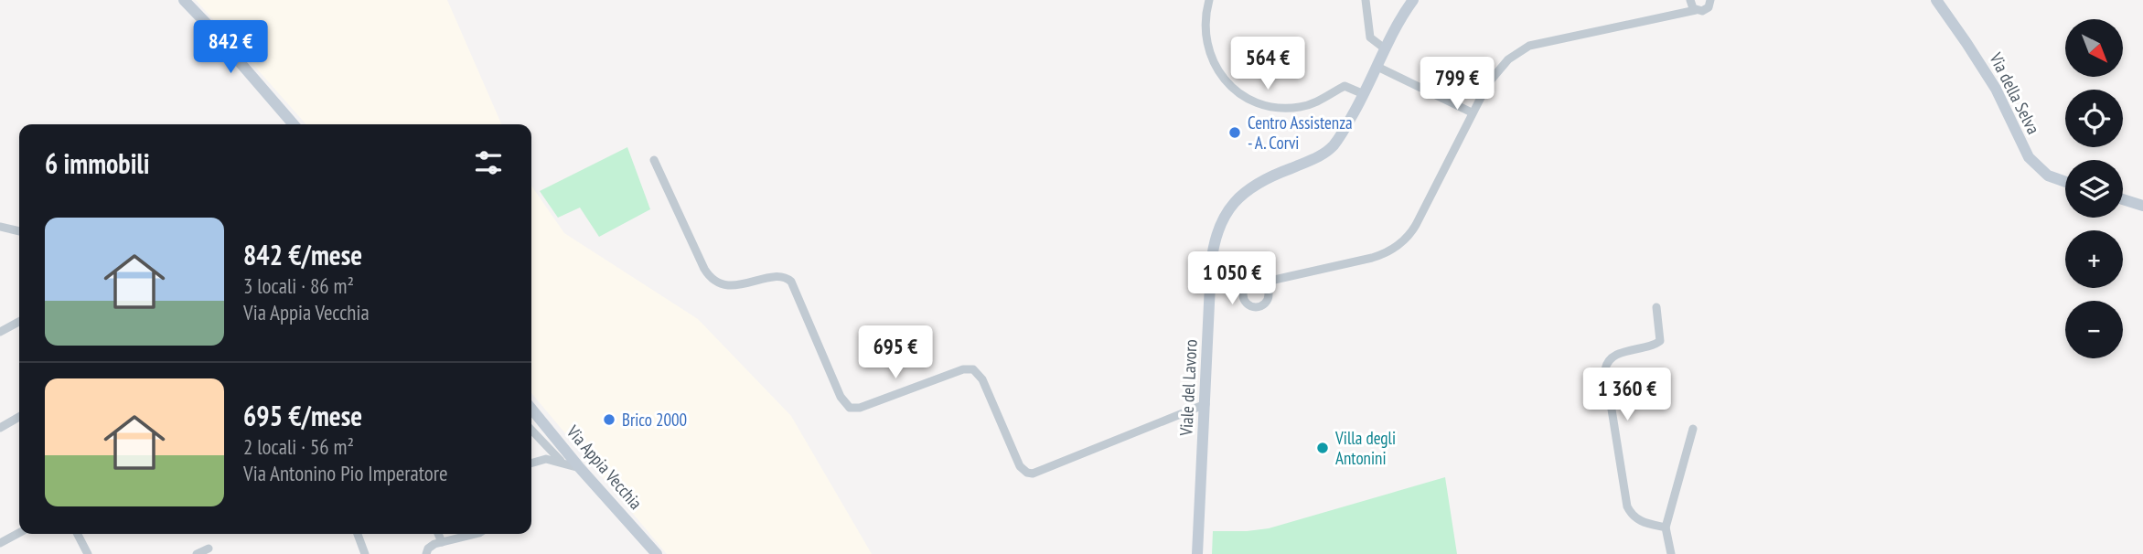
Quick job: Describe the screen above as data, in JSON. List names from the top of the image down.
{
  "streets": {
    "street": ["Via della Selva", "Viale del Lavoro", "Via Appia Vecchia"]
  },
  "places": ["Centro Assistenza - A. Corvi", "Brico 2000", "Villa degli Antonini"],
  "north": "bottom right",
  "page": {
    "map_buttons": ["+", "−"],
    "price": [
      "842 €",
      "564 €",
      "799 €",
      "1 050 €",
      "695 €",
      "1 360 €"
    ],
    "heading": "6 immobili",
    "list": [
      {
        "name": "842 €/mese",
        "note": "3 locali · 86 m² · Via Appia Vecchia"
      },
      {
        "name": "695 €/mese",
        "note": "2 locali · 56 m² · Via Antonino Pio Imperatore"
      }
    ]
  }
}
